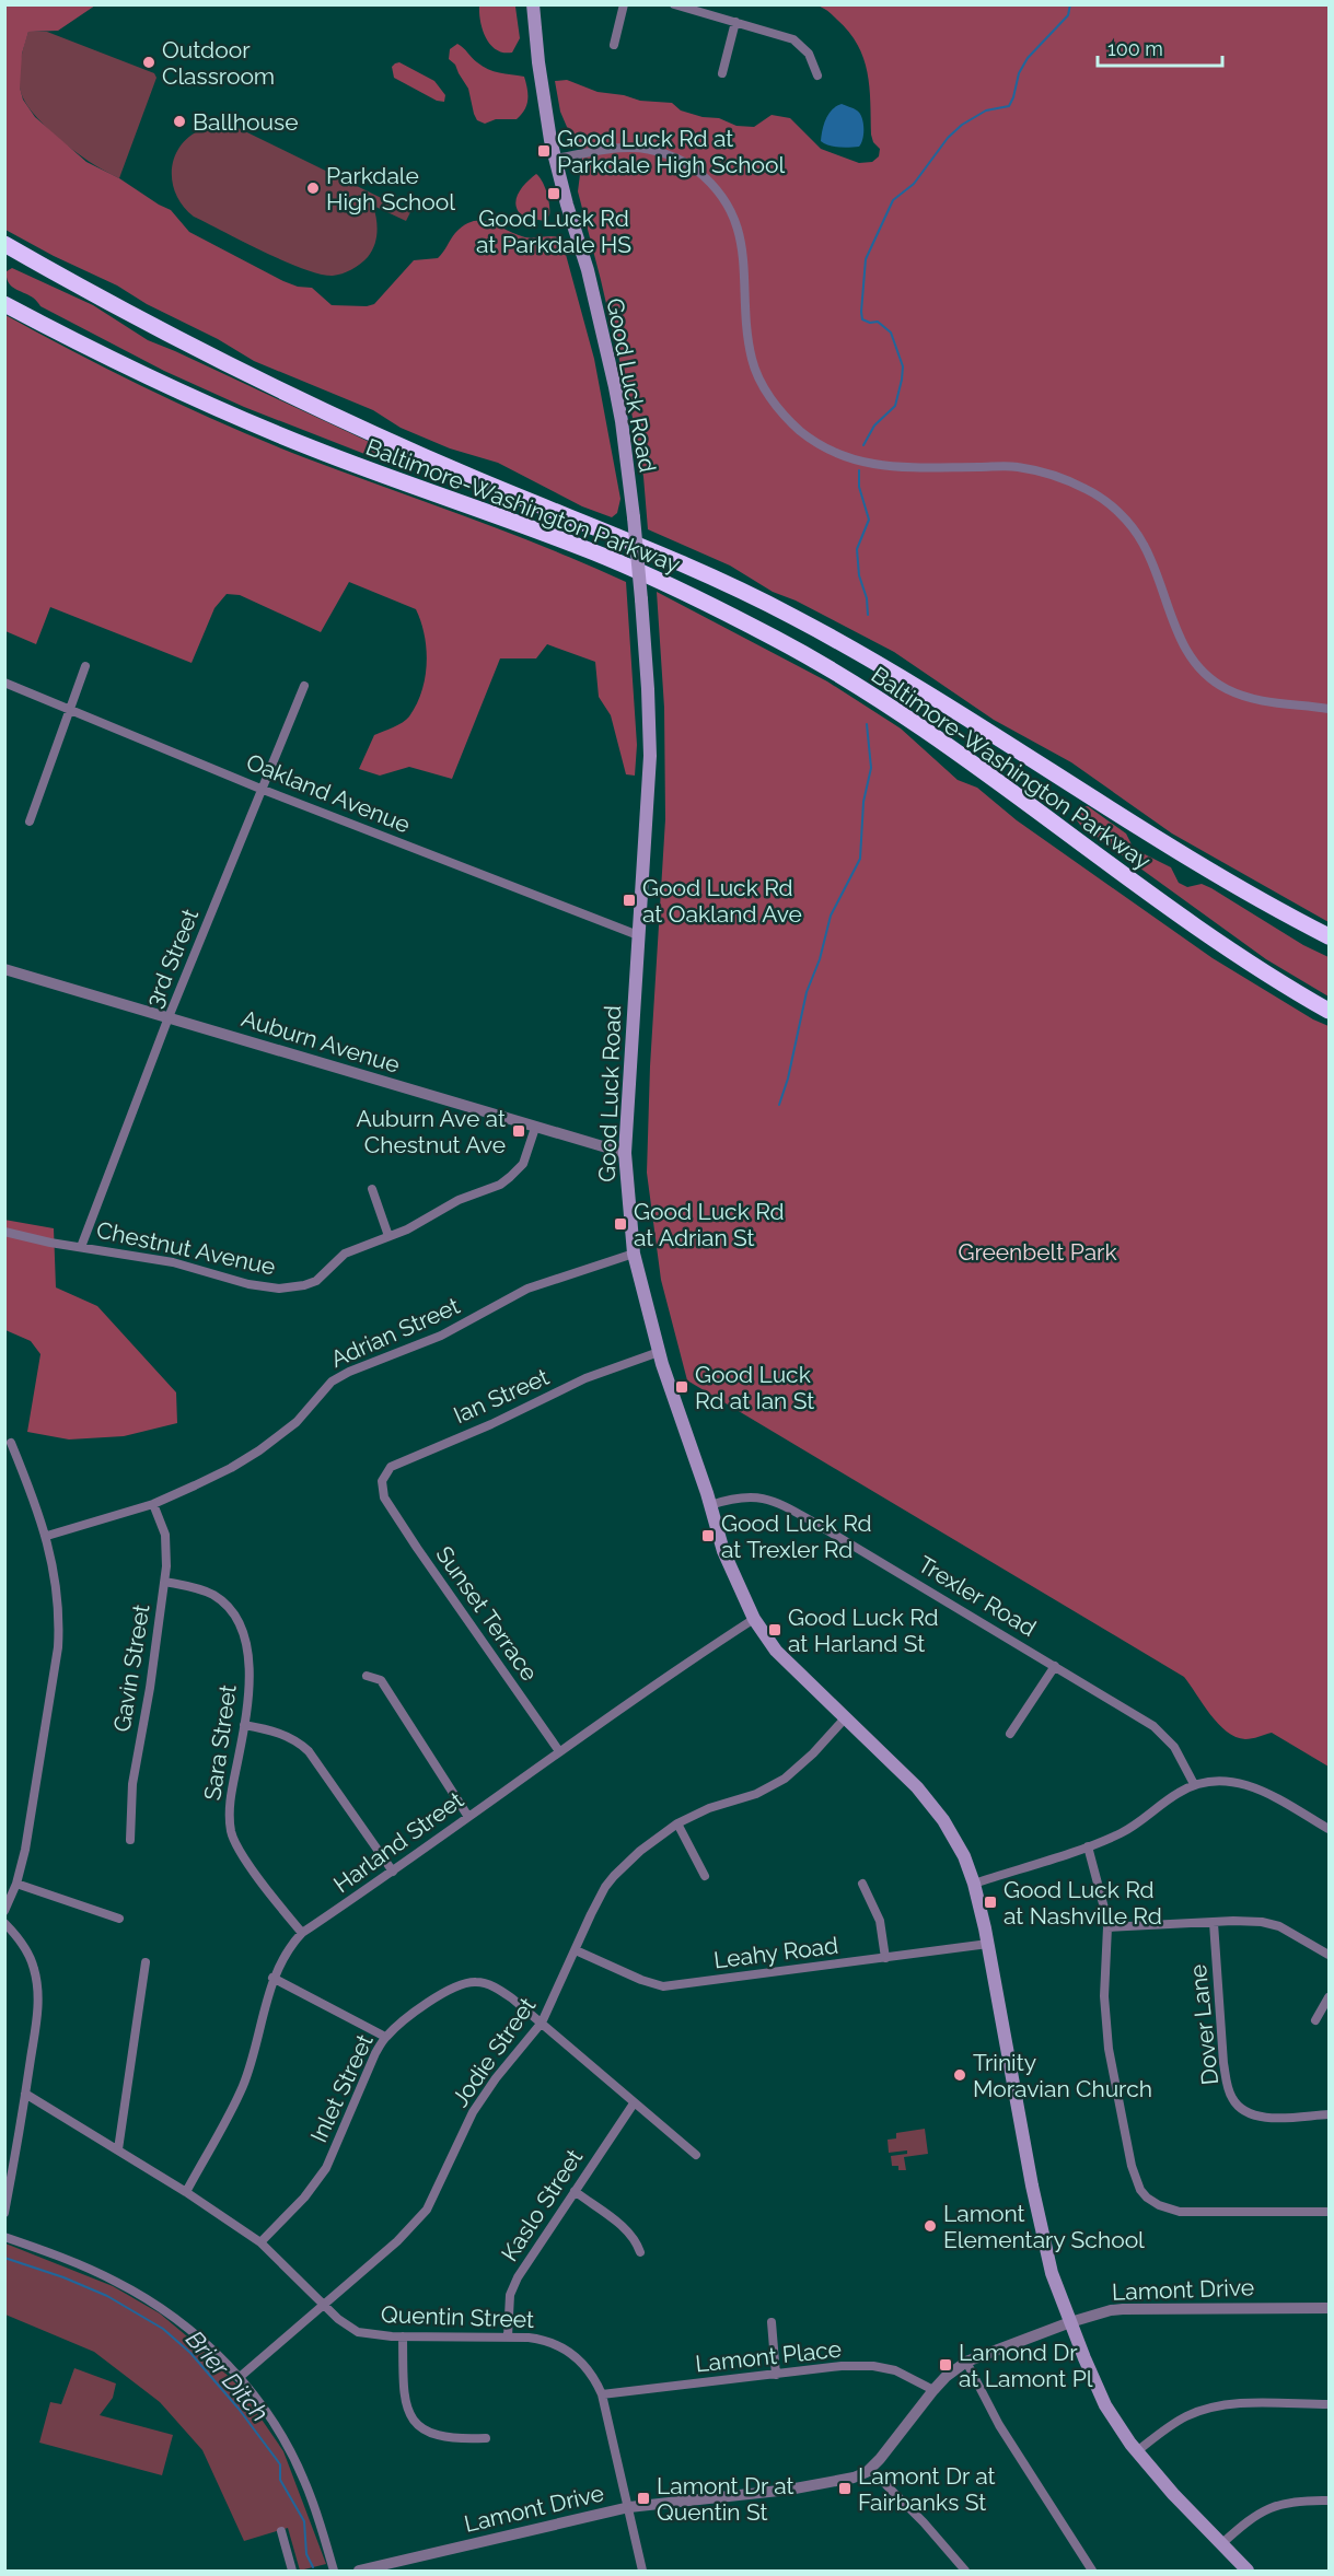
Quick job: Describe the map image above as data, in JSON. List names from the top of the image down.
{
  "streets": {
    "highway": ["Baltimore-Washington Parkway"],
    "main road": ["Good Luck Road"],
    "street": [
      "Oakland Avenue",
      "3rd Street",
      "Auburn Avenue",
      "Chestnut Avenue",
      "Adrian Street",
      "Ian Street",
      "Trexler Road",
      "Sunset Terrace",
      "Gavin Street",
      "Sara Street",
      "Harland Street",
      "Leahy Road",
      "Dover Lane",
      "Jodie Street",
      "Inlet Street",
      "Kaslo Street",
      "Lamont Drive",
      "Quentin Street",
      "Lamont Place"
    ]
  },
  "crossings": [
    ["Good Luck Road", "Oakland Avenue"],
    ["Good Luck Road", "Auburn Avenue"],
    ["Good Luck Road", "Adrian Street"],
    ["Good Luck Road", "Ian Street"],
    ["Good Luck Road", "Trexler Road"],
    ["Good Luck Road", "Harland Street"],
    ["Good Luck Road", "Leahy Road"],
    ["Good Luck Road", "Jodie Street"],
    ["Good Luck Road", "Lamont Drive"],
    ["Oakland Avenue", "3rd Street"],
    ["3rd Street", "Auburn Avenue"],
    ["3rd Street", "Chestnut Avenue"],
    ["Auburn Avenue", "Chestnut Avenue"],
    ["Adrian Street", "Gavin Street"],
    ["Ian Street", "Sunset Terrace"],
    ["Sunset Terrace", "Harland Street"],
    ["Gavin Street", "Sara Street"],
    ["Sara Street", "Harland Street"],
    ["Harland Street", "Quentin Street"],
    ["Leahy Road", "Jodie Street"],
    ["Jodie Street", "Inlet Street"],
    ["Jodie Street", "Quentin Street"],
    ["Inlet Street", "Kaslo Street"],
    ["Inlet Street", "Quentin Street"],
    ["Kaslo Street", "Quentin Street"],
    ["Lamont Drive", "Quentin Street"],
    ["Lamont Drive", "Lamont Place"],
    ["Quentin Street", "Lamont Place"]
  ],
  "water": ["Brier Ditch"],
  "parks": ["Greenbelt Park"],
  "places": {
    "other": [
      "Outdoor Classroom",
      "Ballhouse",
      "Parkdale High School",
      "Trinity Moravian Church",
      "Lamont Elementary School"
    ],
    "transit": [
      "Good Luck Rd at Parkdale High School",
      "Good Luck Rd at Parkdale HS",
      "Good Luck Rd at Oakland Ave",
      "Auburn Ave at Chestnut Ave",
      "Good Luck Rd at Adrian St",
      "Good Luck Rd at Ian St",
      "Good Luck Rd at Trexler Rd",
      "Good Luck Rd at Harland St",
      "Good Luck Rd at Nashville Rd",
      "Lamond Dr at Lamont Pl",
      "Lamont Dr at Fairbanks St",
      "Lamont Dr at Quentin St"
    ]
  },
  "scale_bar": "100 m"
}
